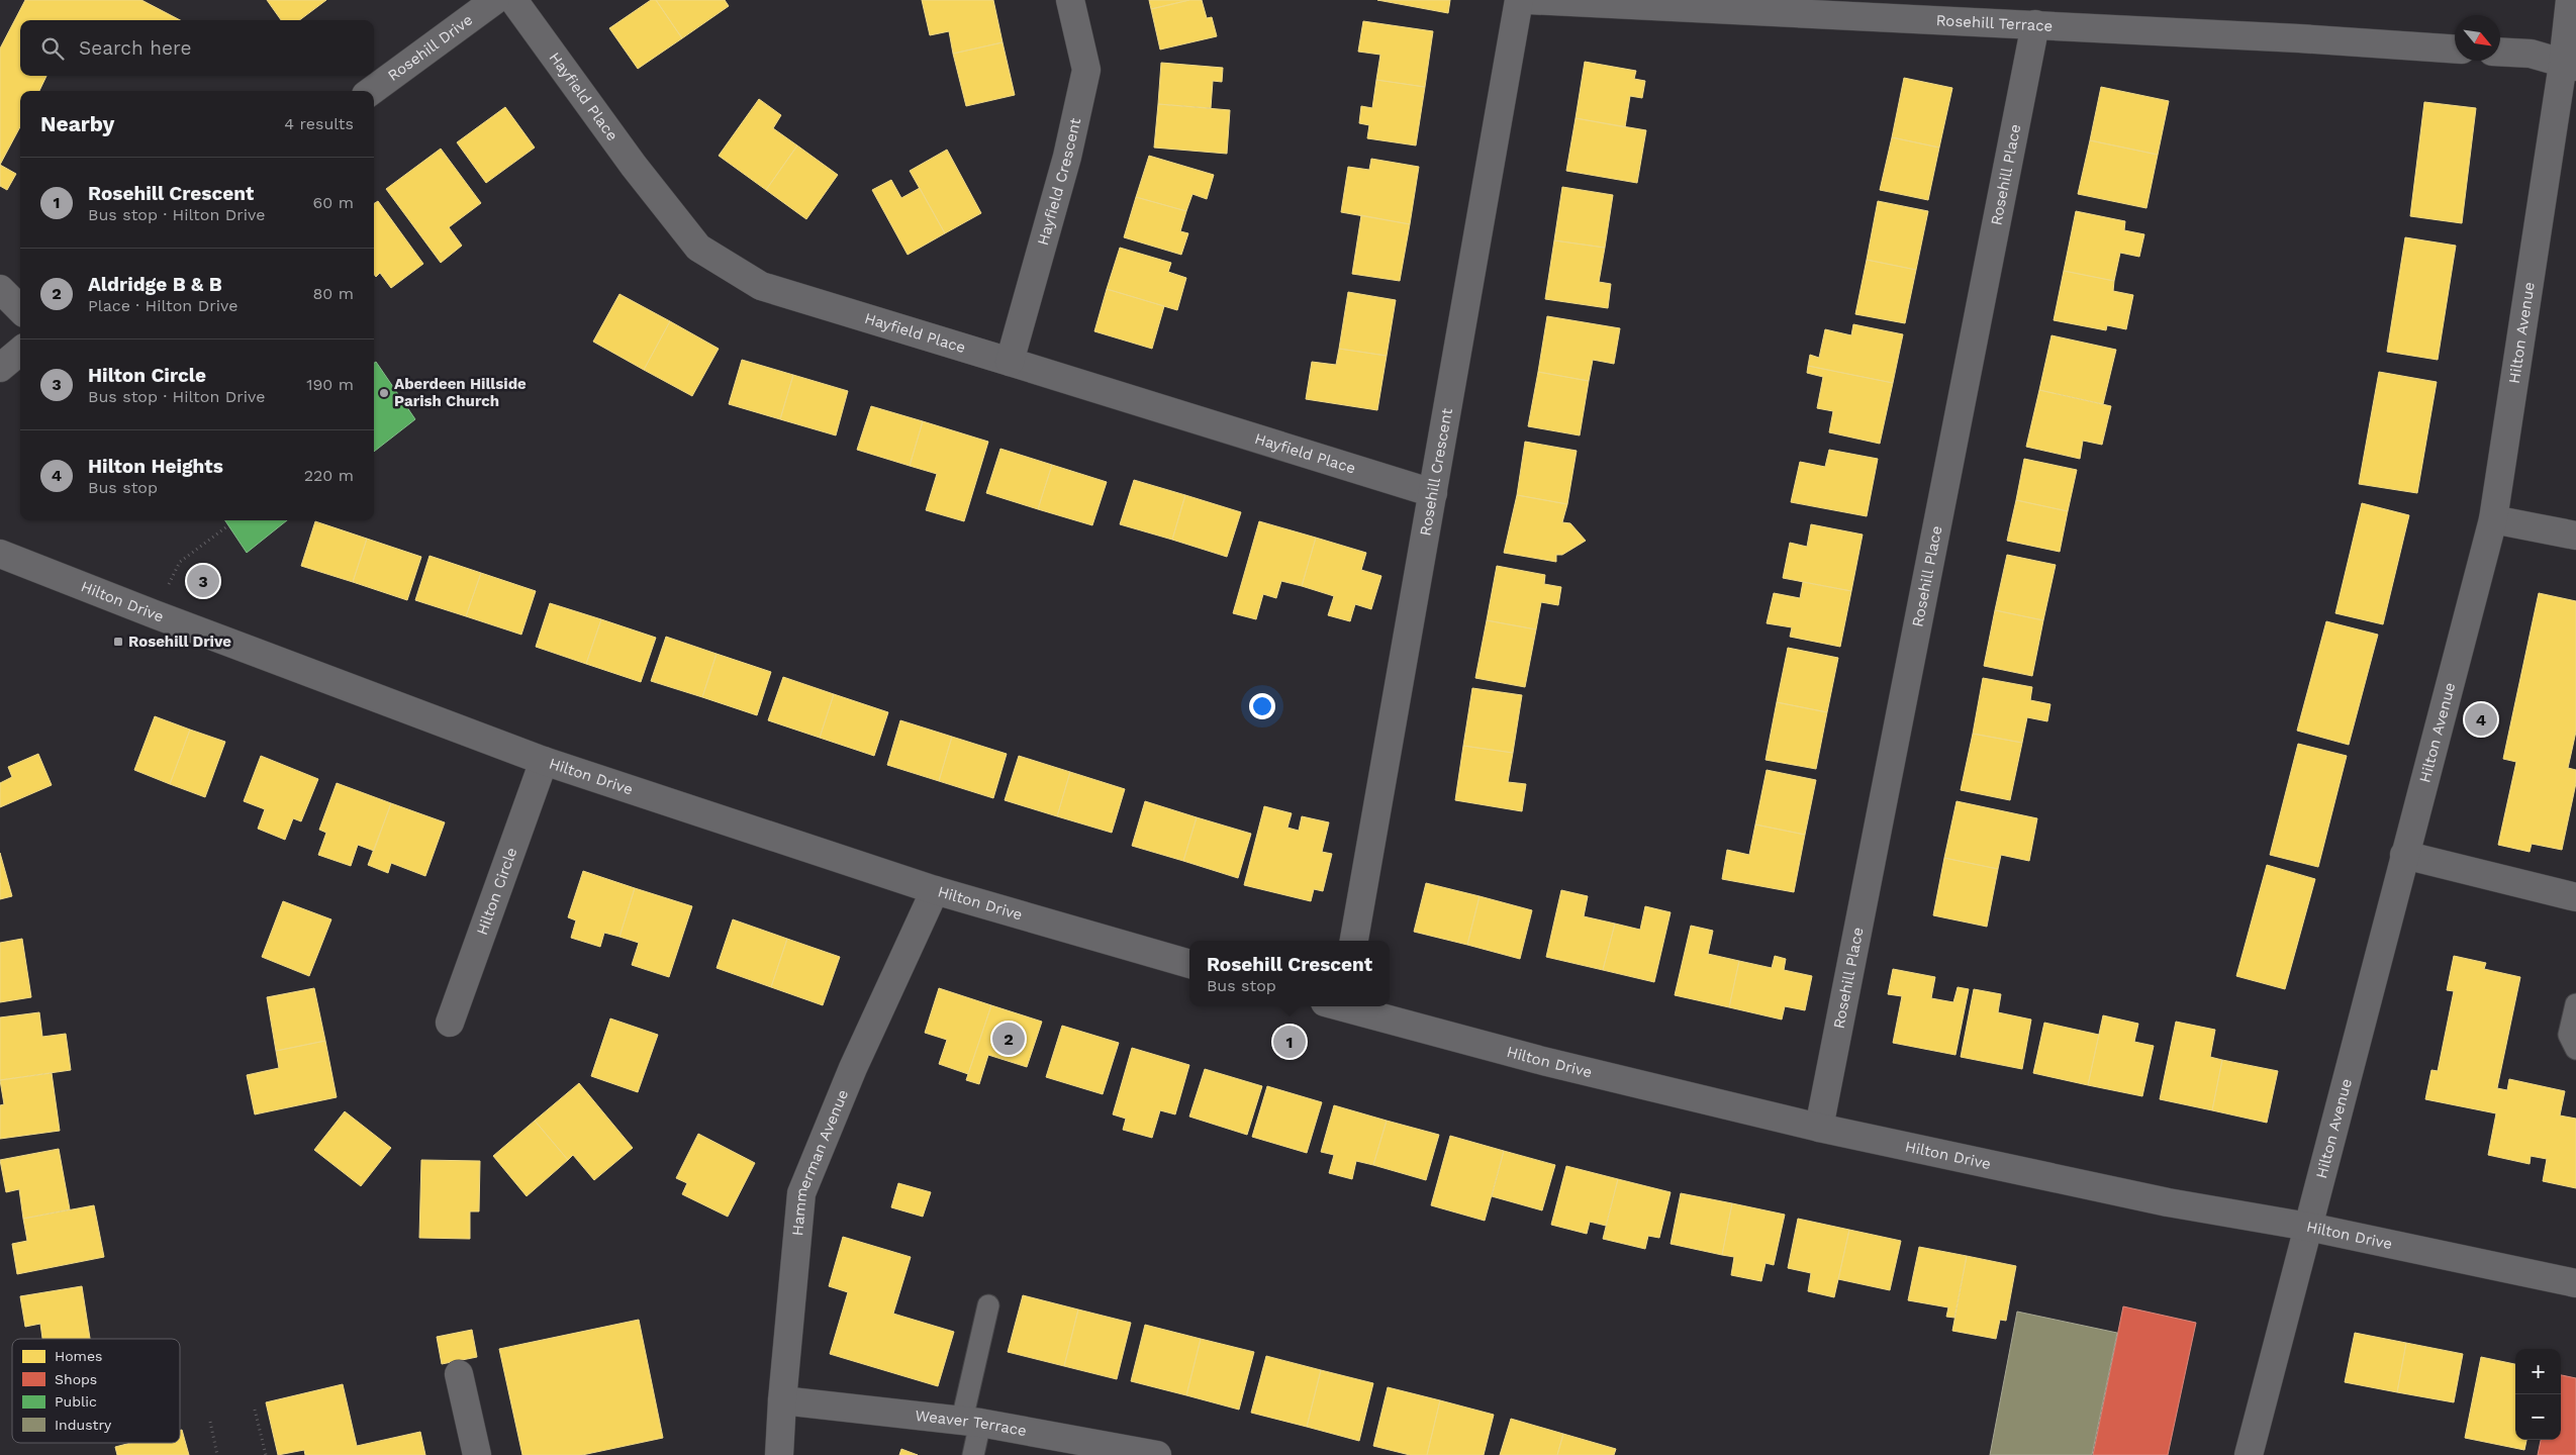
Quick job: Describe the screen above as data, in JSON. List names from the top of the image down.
{
  "streets": {
    "street": [
      "Rosehill Terrace",
      "Rosehill Drive",
      "Hayfield Place",
      "Rosehill Place",
      "Hayfield Crescent",
      "Hilton Avenue",
      "Rosehill Crescent",
      "Hilton Drive",
      "Hilton Circle",
      "Hammerman Avenue",
      "Weaver Terrace"
    ]
  },
  "crossings": [
    ["Rosehill Terrace", "Rosehill Place"],
    ["Hayfield Place", "Hayfield Crescent"],
    ["Hayfield Place", "Rosehill Crescent"],
    ["Rosehill Place", "Hilton Drive"],
    ["Hilton Avenue", "Hilton Drive"],
    ["Hilton Drive", "Hilton Circle"],
    ["Hilton Drive", "Hammerman Avenue"],
    ["Hammerman Avenue", "Weaver Terrace"]
  ],
  "places": {
    "other": ["Aberdeen Hillside Parish Church"],
    "transit": ["Rosehill Drive"]
  },
  "legend": [
    "Homes",
    "Shops",
    "Public",
    "Industry"
  ],
  "north": "bottom right",
  "page": {
    "search": "Search here",
    "heading": ["Nearby", "4 results"],
    "list": [
      {
        "mark": "1",
        "name": "Rosehill Crescent",
        "note": "Bus stop · Hilton Drive",
        "value": "60 m"
      },
      {
        "mark": "2",
        "name": "Aldridge B & B",
        "note": "Place · Hilton Drive",
        "value": "80 m"
      },
      {
        "mark": "3",
        "name": "Hilton Circle",
        "note": "Bus stop · Hilton Drive",
        "value": "190 m"
      },
      {
        "mark": "4",
        "name": "Hilton Heights",
        "note": "Bus stop",
        "value": "220 m"
      }
    ],
    "pins": [
      "3",
      "4",
      "2",
      "1"
    ],
    "popup": ["Rosehill Crescent", "Bus stop"],
    "map_buttons": ["+", "−"]
  }
}
